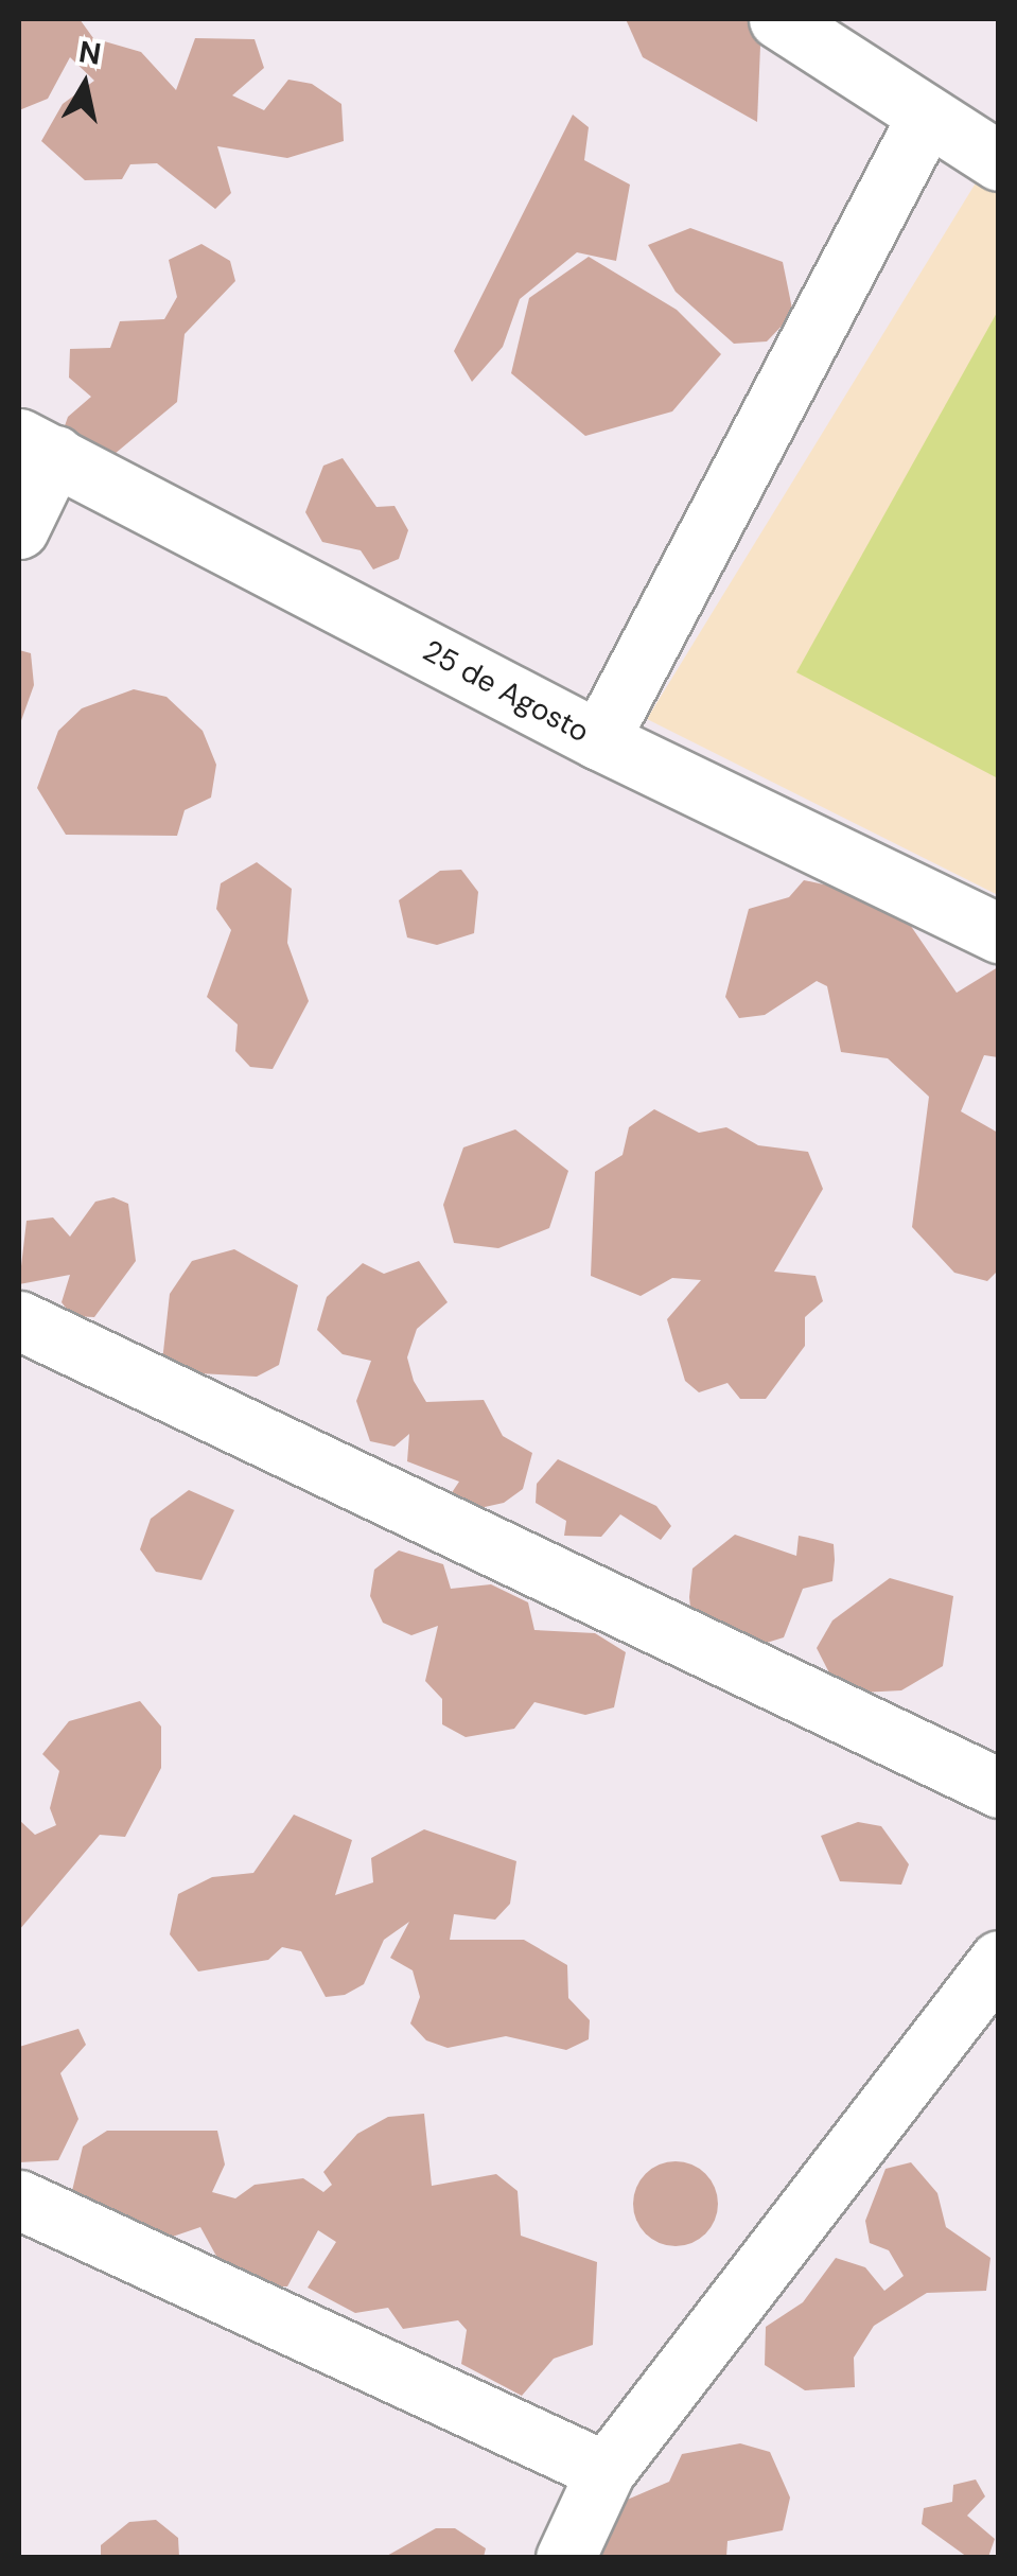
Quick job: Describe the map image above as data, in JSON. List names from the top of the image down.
{
  "streets": {
    "street": ["25 de Agosto"]
  },
  "north": "top"
}
